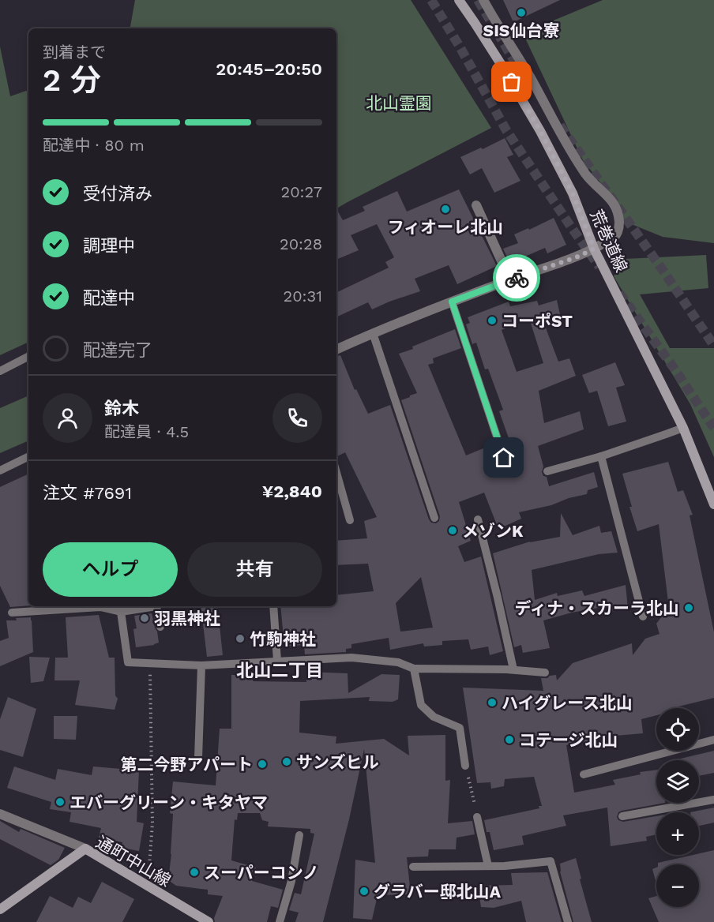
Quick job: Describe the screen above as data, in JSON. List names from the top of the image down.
{
  "streets": {
    "street": ["荒巻道線", "通町中山線"]
  },
  "districts": ["北山二丁目"],
  "parks": ["北山霊園"],
  "places": [
    "SIS仙台寮",
    "フィオーレ北山",
    "コーポST",
    "メゾンK",
    "ディナ・スカーラ北山",
    "羽黒神社",
    "竹駒神社",
    "ハイグレース北山",
    "コテージ北山",
    "サンズヒル",
    "第二今野アパート",
    "エバーグリーン・キタヤマ",
    "スーパーコンノ",
    "グラバー邸北山A"
  ],
  "page": {
    "heading": ["2 分", "到着まで", "20:45–20:50"],
    "panel": [
      "鈴木",
      "配達員 · 4.5",
      "注文 #7691",
      "¥2,840"
    ],
    "bar": "配達中 · 80 m",
    "list": [
      ["受付済み", "20:27"],
      ["調理中", "20:28"],
      ["配達中", "20:31"],
      "配達完了"
    ],
    "buttons": ["ヘルプ", "共有"],
    "map_buttons": ["+", "−"]
  }
}
